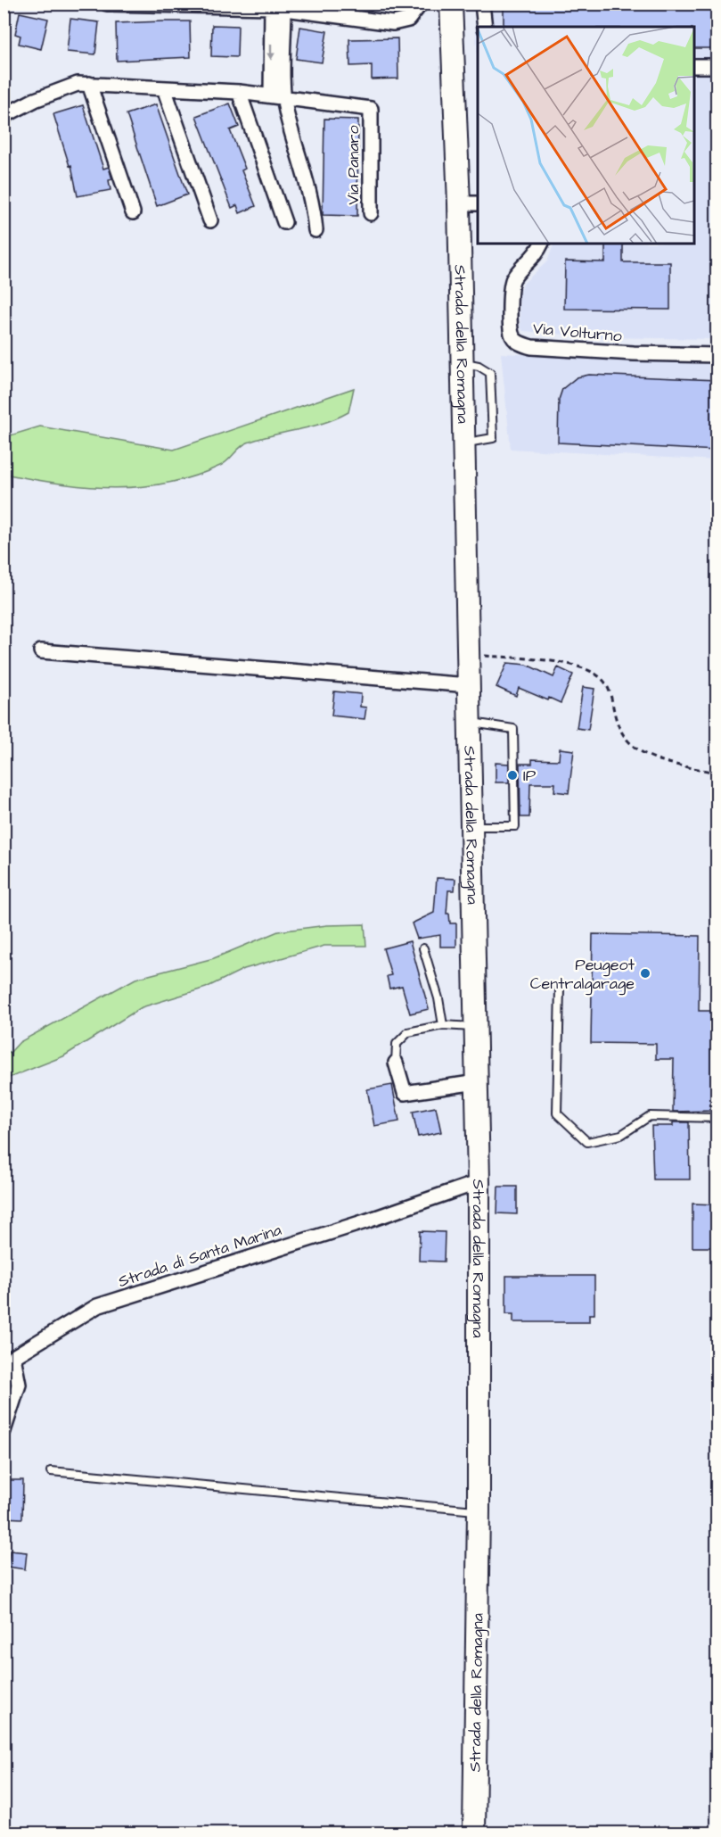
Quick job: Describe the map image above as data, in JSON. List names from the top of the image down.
{
  "streets": {
    "main road": ["Strada della Romagna"],
    "street": ["Via Panaro", "Via Volturno", "Strada di Santa Marina"]
  },
  "crossings": [
    ["Strada della Romagna", "Strada di Santa Marina"]
  ],
  "places": ["IP", "Peugeot Centralgarage"]
}
